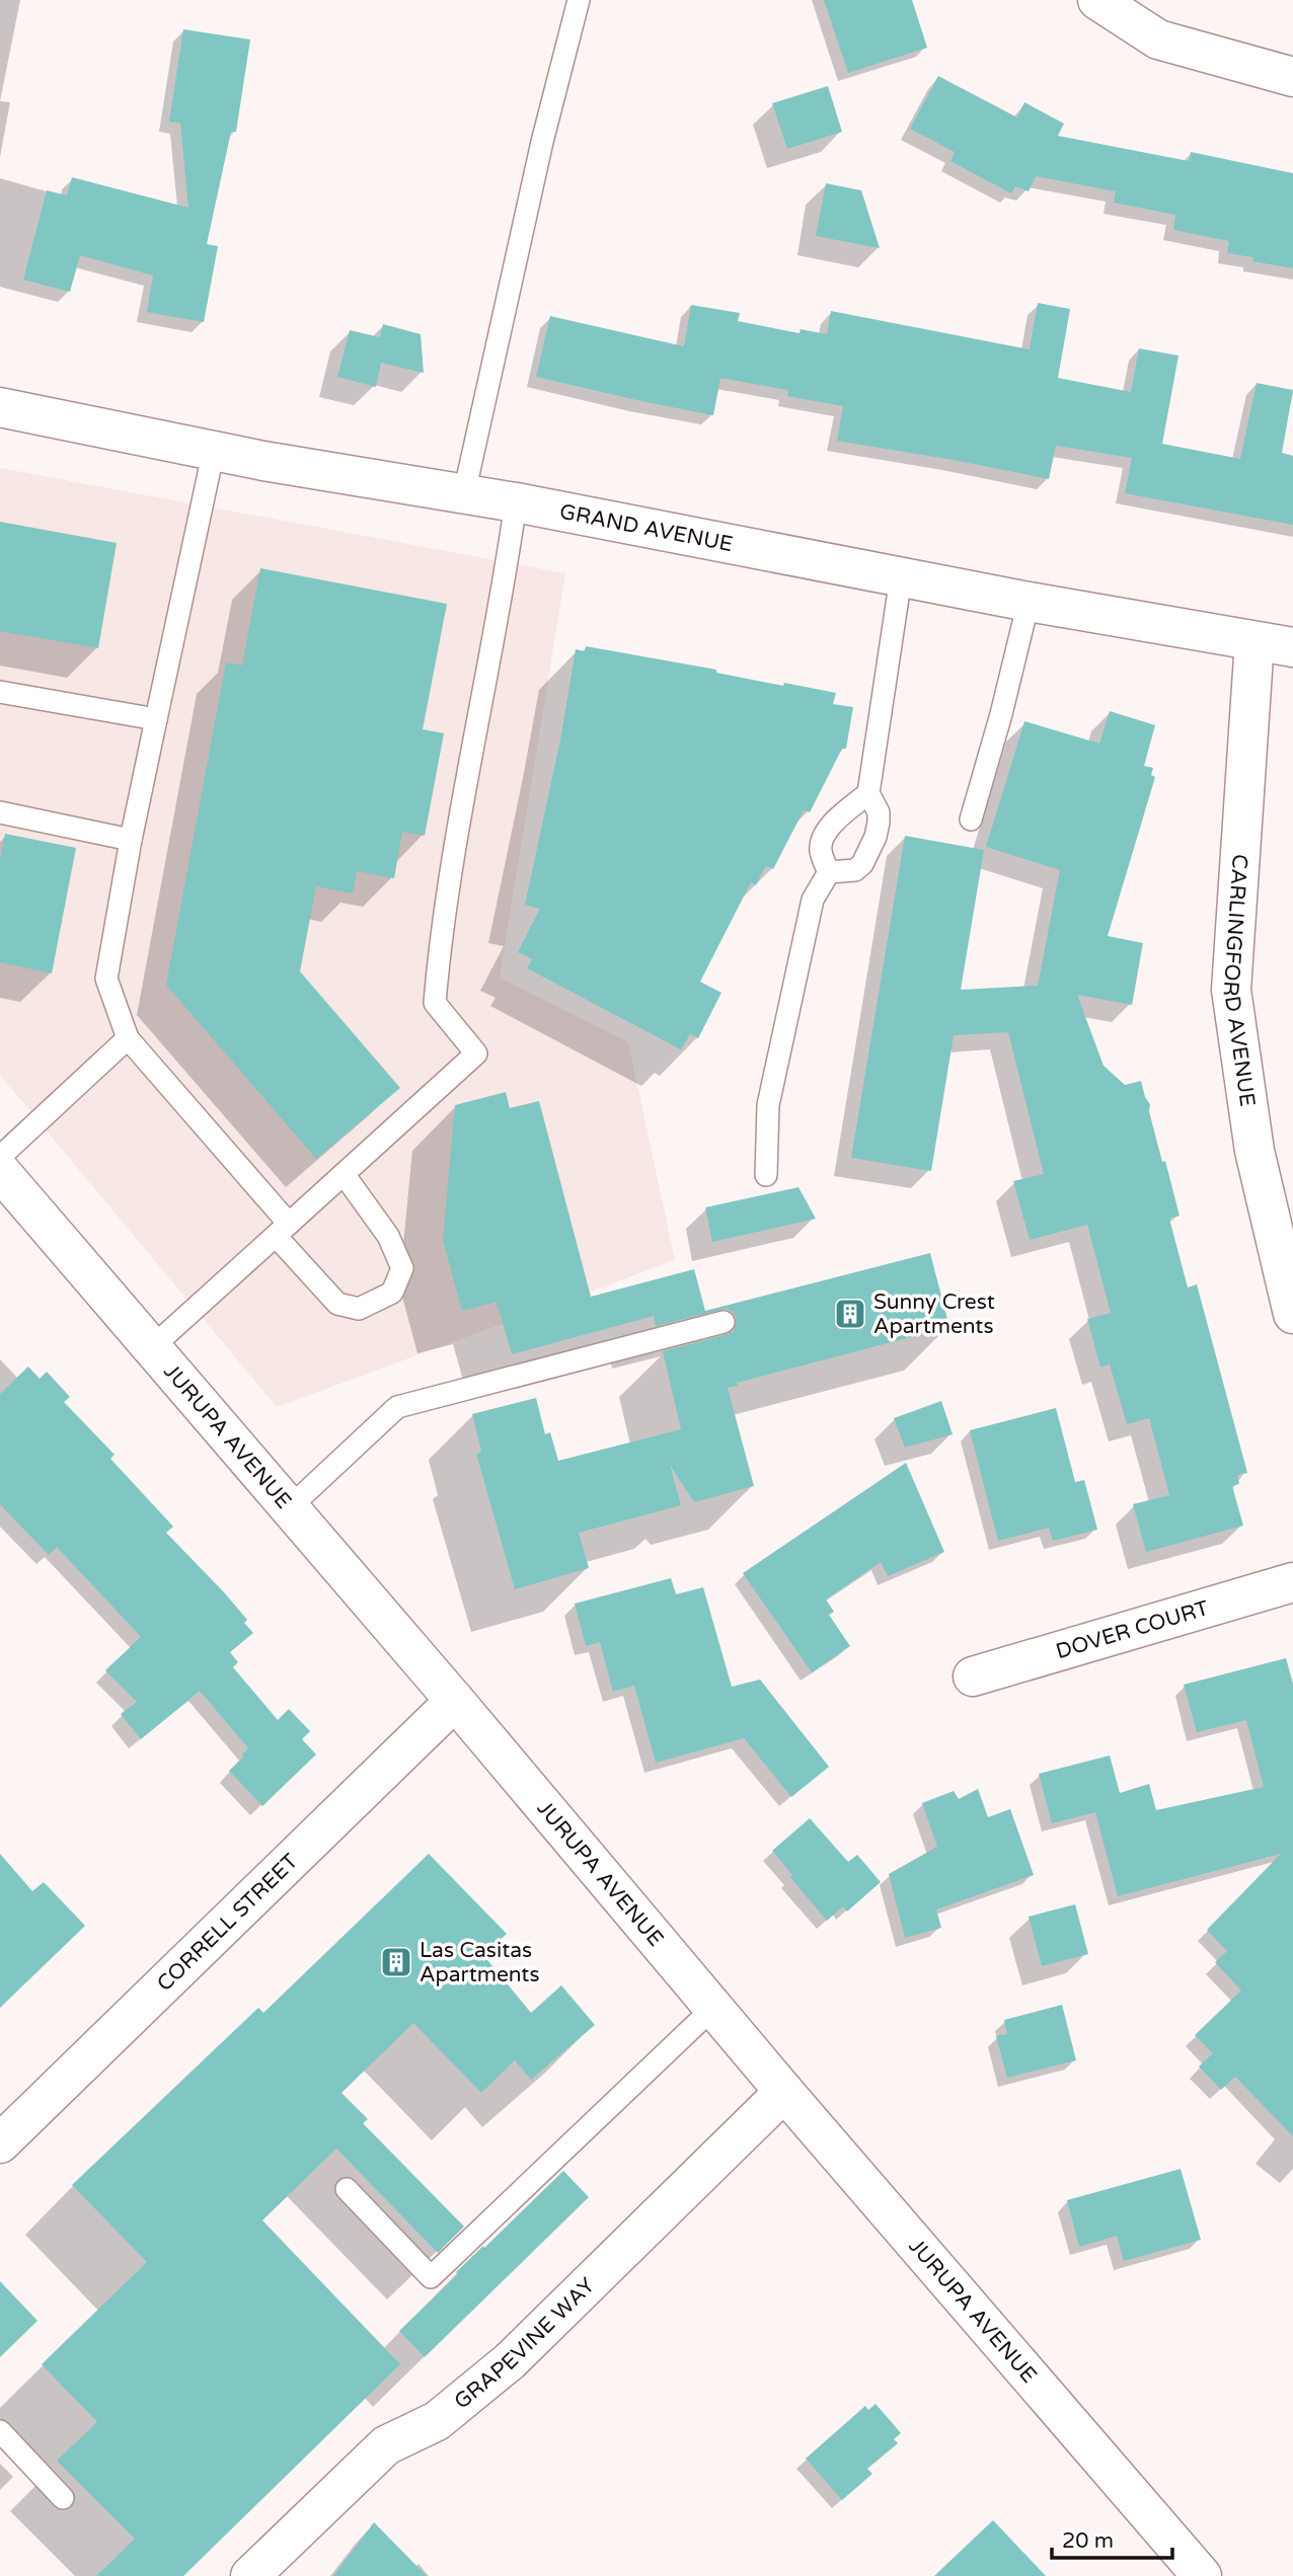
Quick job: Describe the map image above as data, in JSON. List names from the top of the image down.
{
  "streets": {
    "street": [
      "GRAND AVENUE",
      "CARLINGFORD AVENUE",
      "JURUPA AVENUE",
      "DOVER COURT",
      "CORRELL STREET",
      "GRAPEVINE WAY"
    ]
  },
  "crossings": [
    ["GRAND AVENUE", "CARLINGFORD AVENUE"],
    ["JURUPA AVENUE", "CORRELL STREET"],
    ["JURUPA AVENUE", "GRAPEVINE WAY"]
  ],
  "places": {
    "building": ["Sunny Crest Apartments", "Las Casitas Apartments"]
  },
  "scale_bar": "20 m"
}
